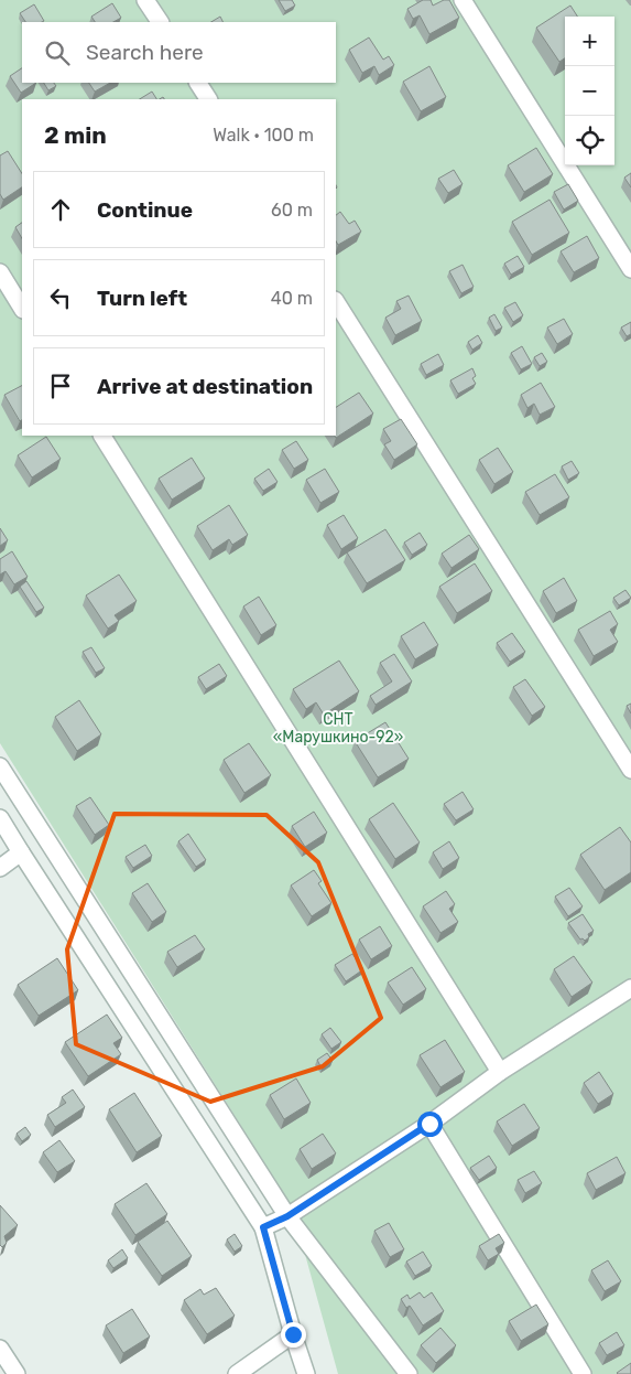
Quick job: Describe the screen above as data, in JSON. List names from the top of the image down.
{
  "parks": ["СНТ «Марушкино-92»"],
  "page": {
    "map_buttons": ["+", "−"],
    "search": "Search here",
    "heading": ["2 min", "Walk · 100 m"],
    "list": [
      ["Continue", "60 m"],
      ["Turn left", "40 m"],
      "Arrive at destination"
    ]
  }
}
